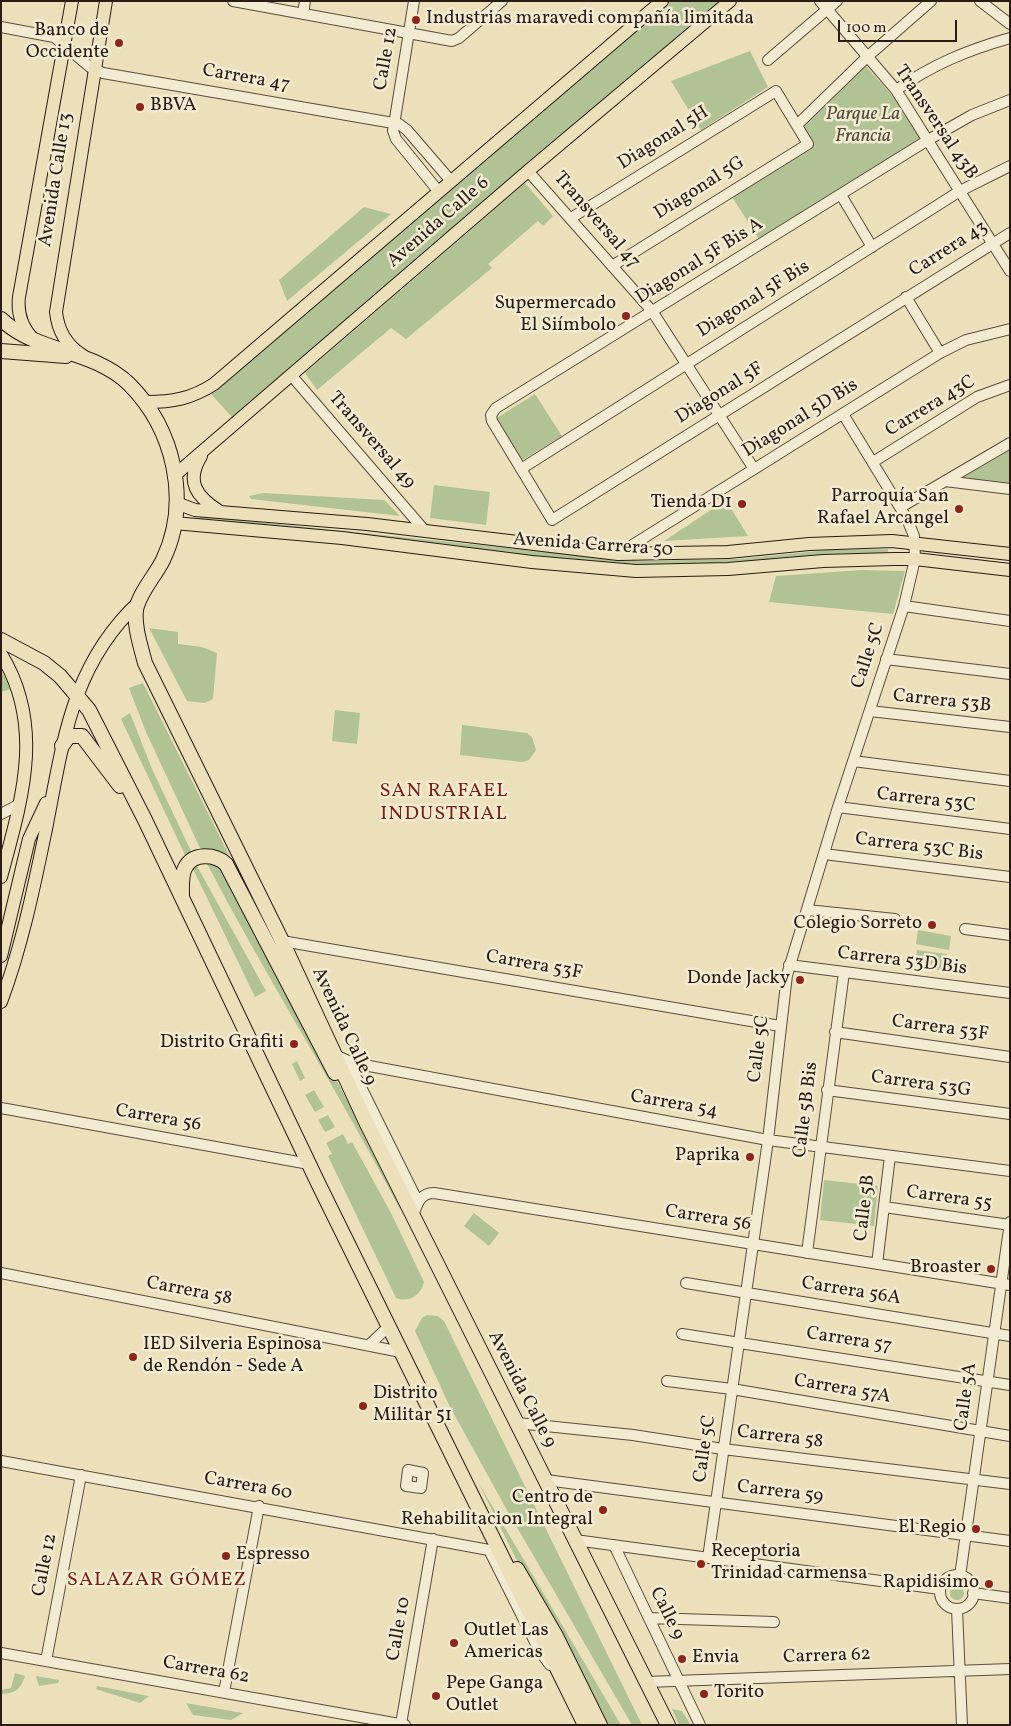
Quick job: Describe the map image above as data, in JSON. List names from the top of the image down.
{
  "streets": {
    "highway": ["Avenida Calle 9"],
    "main road": ["Avenida Calle 13", "Avenida Calle 6", "Avenida Carrera 50"],
    "street": [
      "Calle 12",
      "Carrera 47",
      "Transversal 43B",
      "Diagonal 5H",
      "Diagonal 5G",
      "Transversal 47",
      "Carrera 43",
      "Diagonal 5F Bis A",
      "Diagonal 5F Bis",
      "Diagonal 5F",
      "Carrera 43C",
      "Diagonal 5D Bis",
      "Transversal 49",
      "Calle 5C",
      "Carrera 53B",
      "Carrera 53C",
      "Carrera 53C Bis",
      "Carrera 53D Bis",
      "Carrera 53F",
      "Carrera 53G",
      "Carrera 54",
      "Calle 5B Bis",
      "Carrera 56",
      "Carrera 55",
      "Calle 5B",
      "Carrera 58",
      "Carrera 56A",
      "Carrera 57",
      "Carrera 57A",
      "Calle 5A",
      "Carrera 60",
      "Carrera 59",
      "Calle 9",
      "Calle 10",
      "Carrera 62"
    ]
  },
  "crossings": [
    ["Calle 12", "Carrera 47"],
    ["Calle 12", "Carrera 60"],
    ["Calle 12", "Carrera 62"],
    ["Carrera 47", "Avenida Calle 13"],
    ["Carrera 47", "Avenida Calle 6"],
    ["Transversal 43B", "Carrera 43"],
    ["Transversal 43B", "Diagonal 5F Bis A"],
    ["Transversal 43B", "Diagonal 5F Bis"],
    ["Diagonal 5H", "Diagonal 5G"],
    ["Diagonal 5H", "Transversal 47"],
    ["Avenida Calle 13", "Avenida Calle 9"],
    ["Diagonal 5G", "Transversal 47"],
    ["Transversal 47", "Avenida Calle 6"],
    ["Transversal 47", "Diagonal 5F Bis A"],
    ["Transversal 47", "Diagonal 5F Bis"],
    ["Transversal 47", "Diagonal 5F"],
    ["Transversal 47", "Diagonal 5D Bis"],
    ["Avenida Calle 6", "Transversal 49"],
    ["Avenida Calle 6", "Avenida Calle 9"],
    ["Carrera 43", "Diagonal 5F"],
    ["Diagonal 5F Bis A", "Diagonal 5F Bis"],
    ["Diagonal 5F Bis A", "Diagonal 5F"],
    ["Diagonal 5F Bis", "Diagonal 5F"],
    ["Carrera 43C", "Calle 5C"],
    ["Diagonal 5D Bis", "Avenida Carrera 50"],
    ["Diagonal 5D Bis", "Calle 5C"],
    ["Transversal 49", "Avenida Carrera 50"],
    ["Avenida Carrera 50", "Calle 5C"],
    ["Avenida Carrera 50", "Avenida Calle 9"],
    ["Calle 5C", "Carrera 53B"],
    ["Calle 5C", "Carrera 53C"],
    ["Calle 5C", "Carrera 53C Bis"],
    ["Calle 5C", "Carrera 53D Bis"],
    ["Calle 5C", "Carrera 53F"],
    ["Calle 5C", "Carrera 54"],
    ["Calle 5C", "Carrera 56"],
    ["Calle 5C", "Carrera 58"],
    ["Calle 5C", "Carrera 56A"],
    ["Calle 5C", "Carrera 57"],
    ["Calle 5C", "Carrera 57A"],
    ["Calle 5C", "Carrera 59"],
    ["Carrera 53D Bis", "Calle 5B Bis"],
    ["Carrera 53F", "Avenida Calle 9"],
    ["Carrera 53F", "Calle 5B Bis"],
    ["Avenida Calle 9", "Carrera 54"],
    ["Avenida Calle 9", "Carrera 58"],
    ["Avenida Calle 9", "Carrera 59"],
    ["Avenida Calle 9", "Carrera 62"],
    ["Carrera 53G", "Calle 5B Bis"],
    ["Carrera 54", "Calle 5B Bis"],
    ["Carrera 54", "Calle 5B"],
    ["Calle 5B Bis", "Carrera 56"],
    ["Carrera 56", "Calle 5B"],
    ["Carrera 56", "Calle 5A"],
    ["Carrera 55", "Calle 5B"],
    ["Carrera 55", "Calle 5A"],
    ["Carrera 58", "Calle 5A"],
    ["Carrera 56A", "Calle 5A"],
    ["Carrera 57", "Calle 5A"],
    ["Carrera 57A", "Calle 5A"],
    ["Calle 5A", "Carrera 59"],
    ["Carrera 60", "Calle 10"],
    ["Calle 9", "Carrera 62"],
    ["Calle 10", "Carrera 62"]
  ],
  "districts": ["SAN RAFAEL INDUSTRIAL", "SALAZAR GÓMEZ"],
  "parks": ["Parque La Francia"],
  "places": [
    "Industrias maravedi compañía limitada",
    "Banco de Occidente",
    "BBVA",
    "Supermercado El Siímbolo",
    "Tienda D1",
    "Parroquía San Rafael Arcangel",
    "Colegio Sorreto",
    "Donde Jacky",
    "Distrito Grafiti",
    "Paprika",
    "Broaster",
    "IED Silveria Espinosa de Rendón - Sede A",
    "Distrito Militar 51",
    "Centro de Rehabilitacion Integral",
    "El Regio",
    "Espresso",
    "Receptoria Trinidad carmensa",
    "Rapidisimo",
    "Outlet Las Americas",
    "Envia",
    "Torito",
    "Pepe Ganga Outlet"
  ],
  "scale_bar": "100 m"
}
